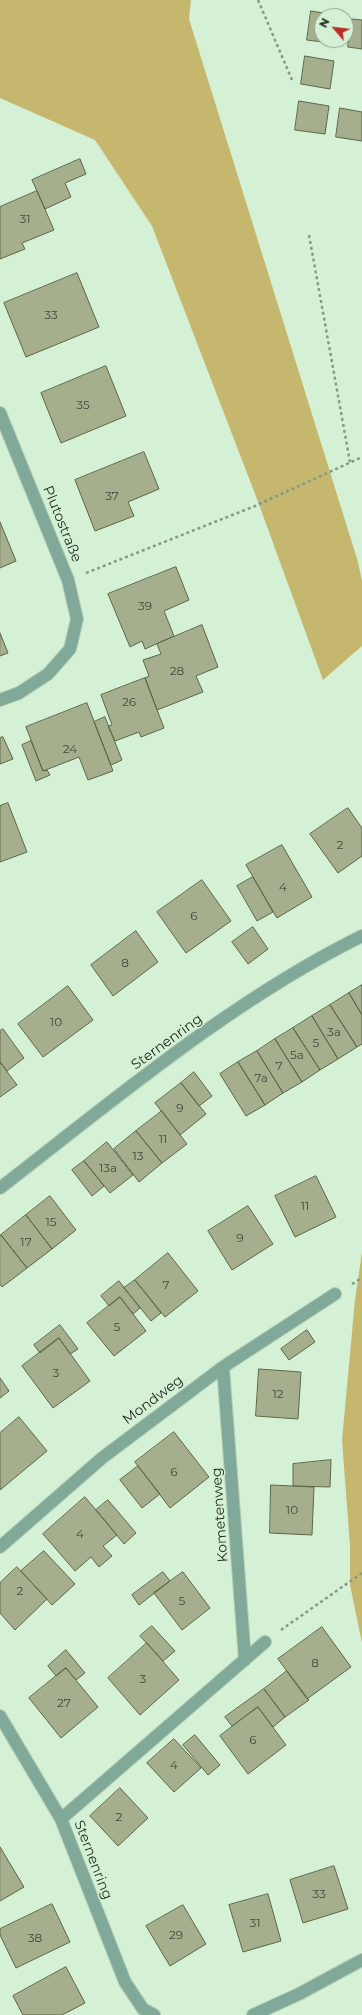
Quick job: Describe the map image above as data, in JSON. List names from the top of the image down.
{
  "streets": {
    "street": [
      "Plutostraße",
      "Sternenring",
      "Mondweg",
      "Kometenweg"
    ]
  },
  "crossings": [
    ["Mondweg", "Kometenweg"]
  ],
  "house_numbers": [
    "31",
    "33",
    "35",
    "37",
    "39",
    "28",
    "26",
    "24",
    "2",
    "4",
    "6",
    "8",
    "10",
    "3a",
    "5",
    "5a",
    "7",
    "7a",
    "9",
    "11",
    "13",
    "13a",
    "11",
    "15",
    "9",
    "17",
    "7",
    "5",
    "3",
    "12",
    "6",
    "10",
    "4",
    "2",
    "5",
    "8",
    "3",
    "27",
    "6",
    "4",
    "2",
    "33",
    "31",
    "29",
    "38"
  ],
  "north": "top left"
}
